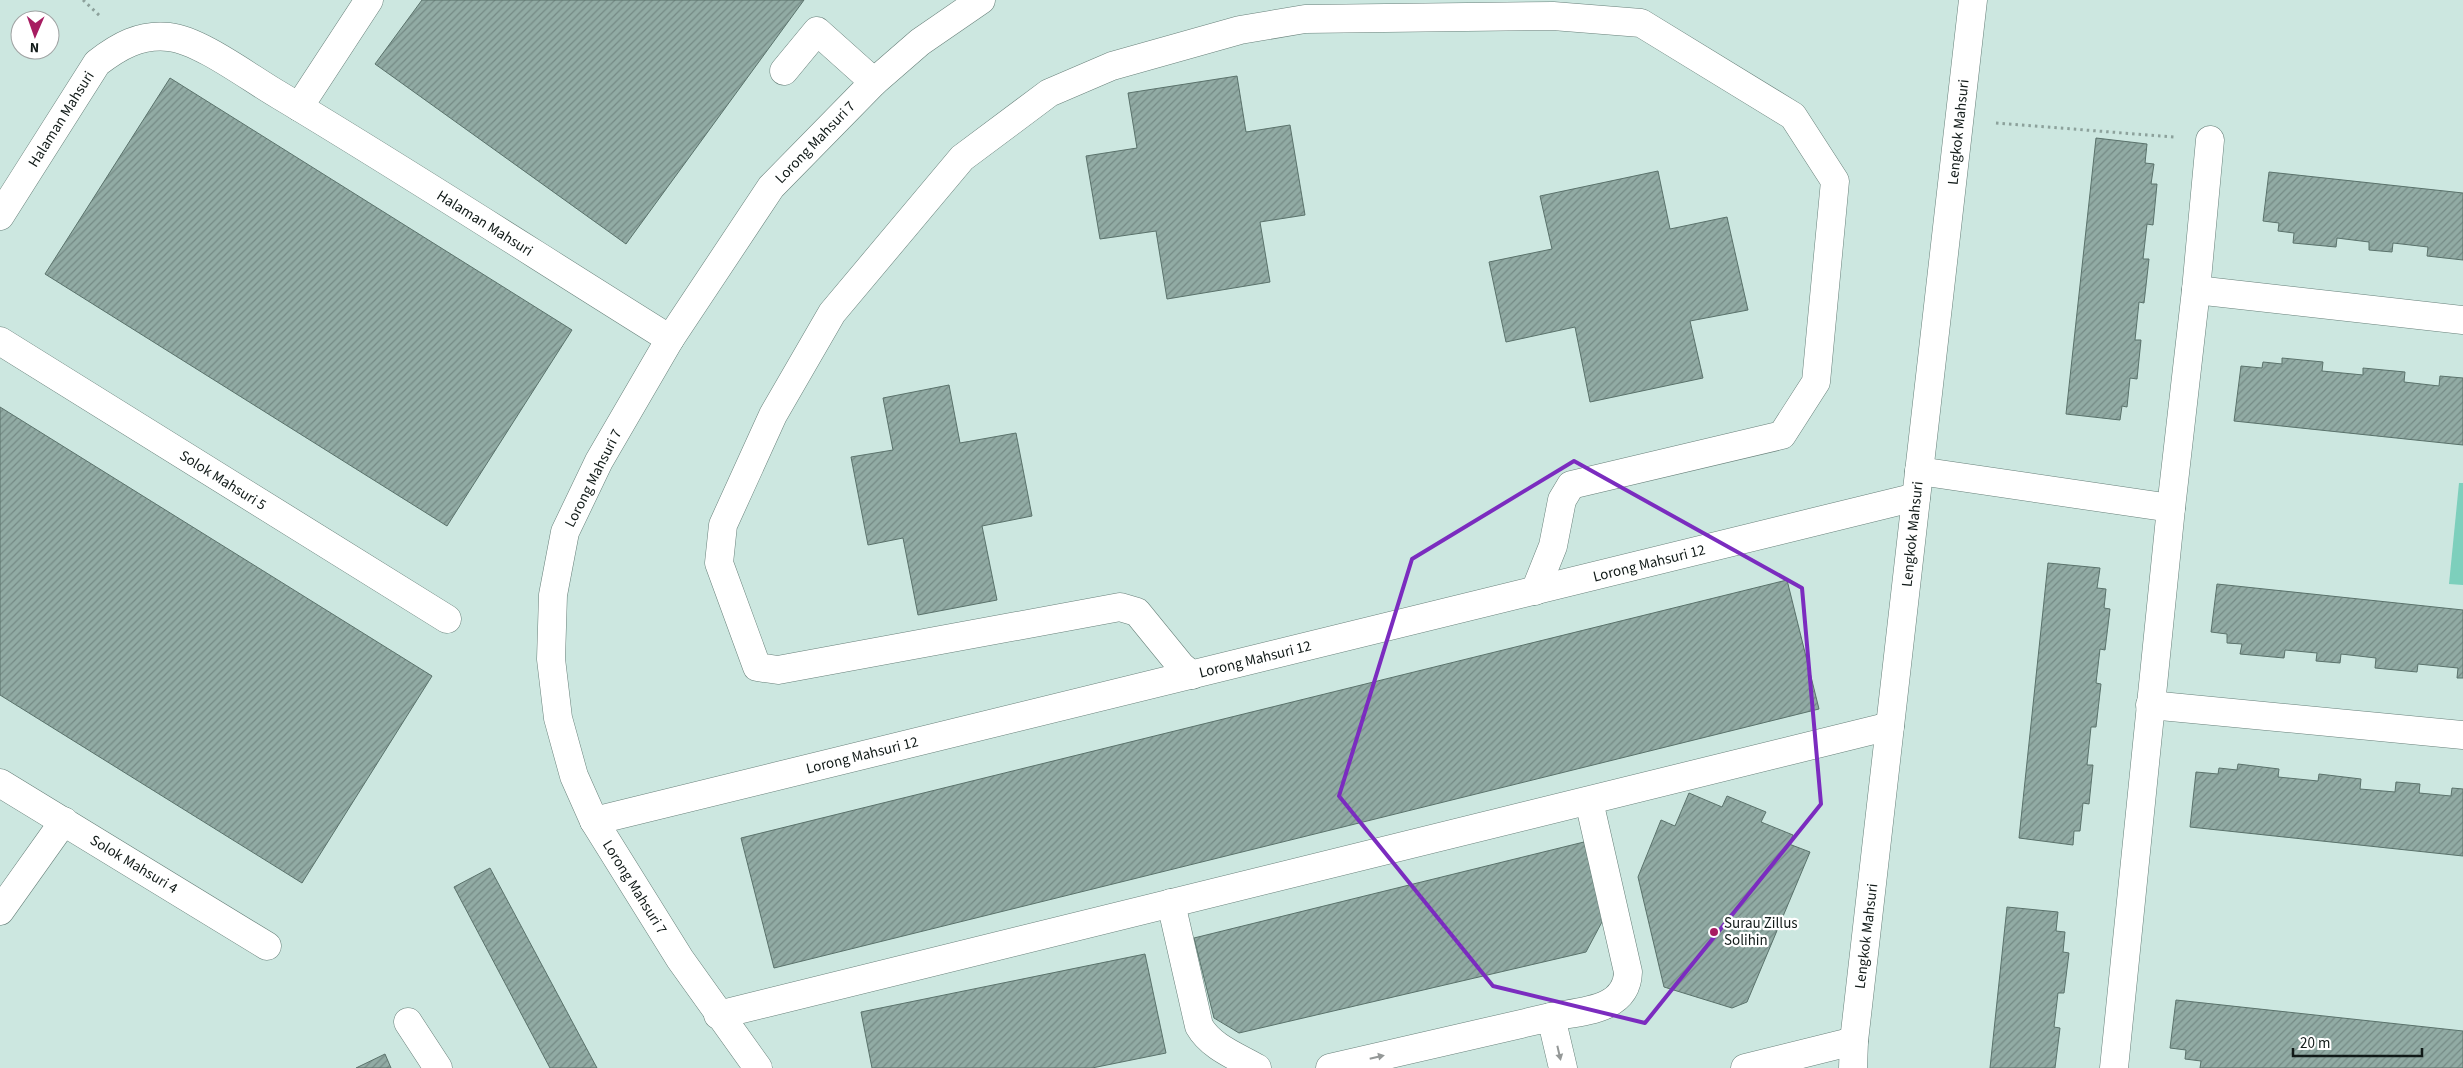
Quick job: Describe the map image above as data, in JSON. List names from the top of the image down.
{
  "streets": {
    "street": [
      "Halaman Mahsuri",
      "Lengkok Mahsuri",
      "Lorong Mahsuri 7",
      "Solok Mahsuri 5",
      "Lorong Mahsuri 12",
      "Solok Mahsuri 4"
    ]
  },
  "crossings": [
    ["Halaman Mahsuri", "Lorong Mahsuri 7"],
    ["Lengkok Mahsuri", "Lorong Mahsuri 12"],
    ["Lorong Mahsuri 7", "Lorong Mahsuri 12"]
  ],
  "places": ["Surau Zillus Solihin"],
  "scale_bar": "20 m",
  "north": "bottom"
}
